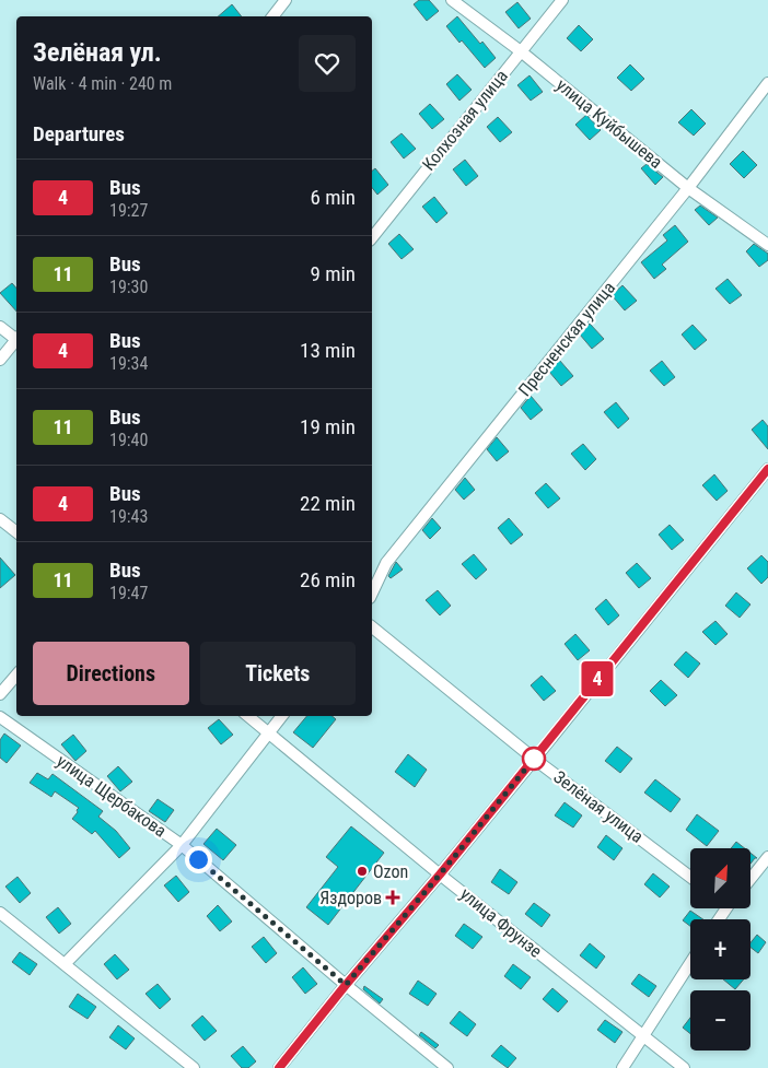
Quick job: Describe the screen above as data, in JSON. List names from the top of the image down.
{
  "streets": {
    "street": [
      "Колхозная улица",
      "улица Куйбышева",
      "Пресненская улица",
      "улица Щербакова",
      "Зелёная улица",
      "улица Фрунзе"
    ]
  },
  "crossings": [
    ["Колхозная улица", "улица Куйбышева"],
    ["улица Куйбышева", "Пресненская улица"]
  ],
  "places": {
    "other": ["Ozon"],
    "health": ["Яздоров"]
  },
  "lines": ["bus line 4"],
  "north": "top right",
  "page": {
    "on_map": "4",
    "heading": [
      ["Зелёная ул.", "Walk · 4 min · 240 m"],
      "Departures"
    ],
    "list": [
      {
        "mark": "4",
        "name": "Bus",
        "note": "19:27",
        "value": "6 min"
      },
      {
        "mark": "11",
        "name": "Bus",
        "note": "19:30",
        "value": "9 min"
      },
      {
        "mark": "4",
        "name": "Bus",
        "note": "19:34",
        "value": "13 min"
      },
      {
        "mark": "11",
        "name": "Bus",
        "note": "19:40",
        "value": "19 min"
      },
      {
        "mark": "4",
        "name": "Bus",
        "note": "19:43",
        "value": "22 min"
      },
      {
        "mark": "11",
        "name": "Bus",
        "note": "19:47",
        "value": "26 min"
      }
    ],
    "buttons": ["Directions", "Tickets"],
    "map_buttons": ["+", "−"]
  }
}
